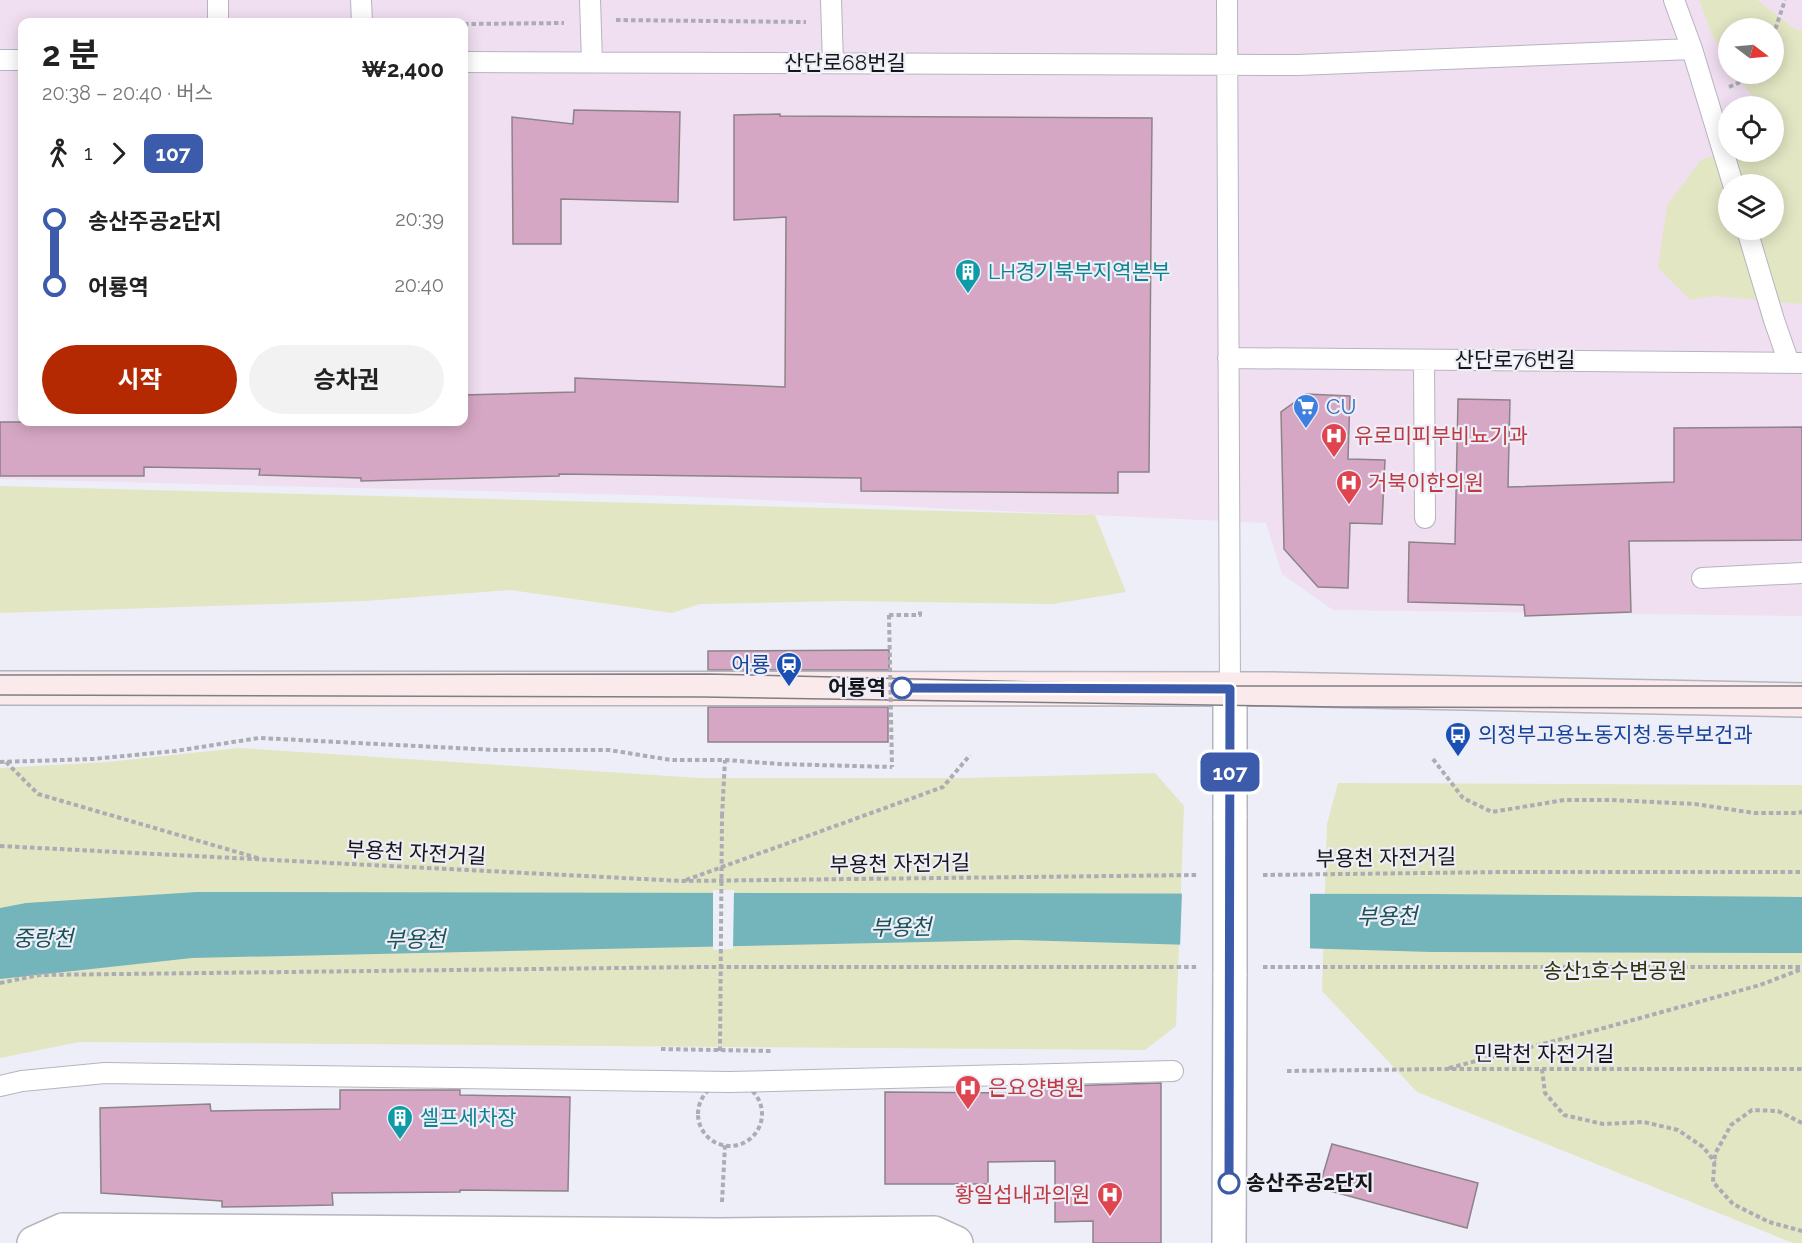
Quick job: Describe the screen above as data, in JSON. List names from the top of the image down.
{
  "streets": {
    "lane": ["산단로68번길", "산단로76번길"],
    "path": ["부용천 자전거길", "민락천 자전거길"]
  },
  "water": ["부용천", "중랑천"],
  "parks": ["송산1호수변공원"],
  "places": {
    "building": ["LH경기북부지역본부", "셀프세차장"],
    "supermarket": ["CU"],
    "hospital": [
      "유로미피부비뇨기과",
      "거북이한의원",
      "은요양병원",
      "황일섭내과의원"
    ],
    "station": ["어룡"],
    "other": ["어룡역", "송산주공2단지"],
    "bus stop": ["의정부고용노동지청.동부보건과"]
  },
  "lines": ["bus line 107"],
  "north": "right",
  "page": {
    "on_map": "107",
    "heading": ["2 분", "20:38 – 20:40 · 버스", "₩2,400"],
    "legs": ["1", "107"],
    "list": [
      {
        "name": "송산주공2단지",
        "value": "20:39"
      },
      {
        "name": "어룡역",
        "value": "20:40"
      }
    ],
    "buttons": ["시작", "승차권"]
  }
}
